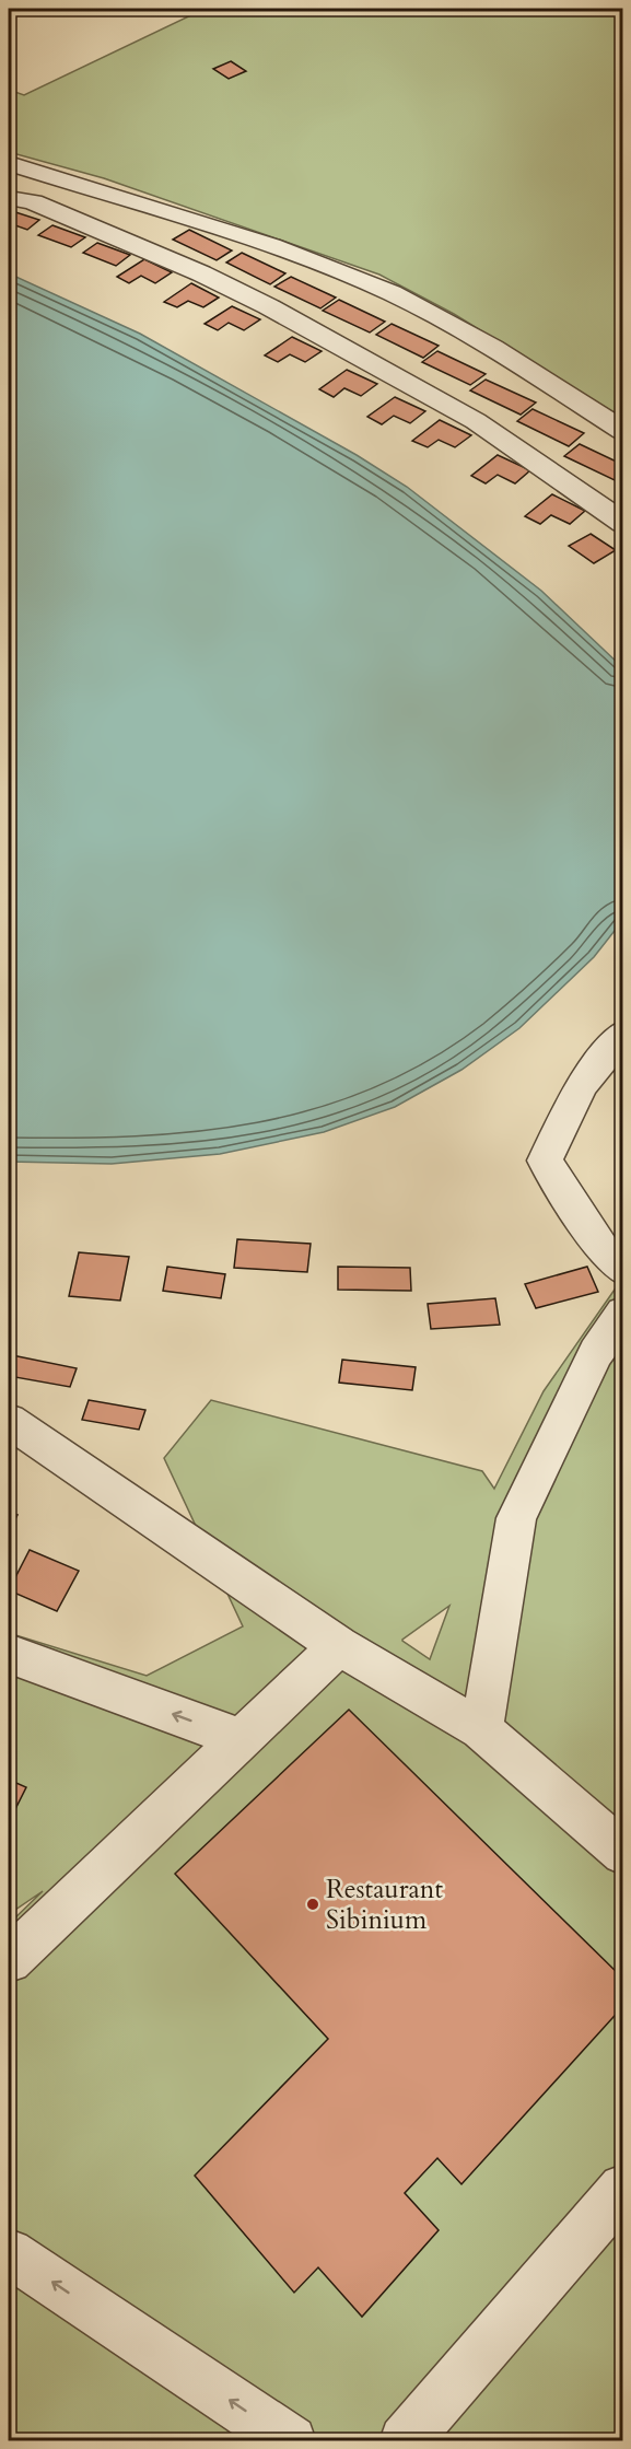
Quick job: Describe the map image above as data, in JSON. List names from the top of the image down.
{
  "places": ["Restaurant Sibinium"]
}
